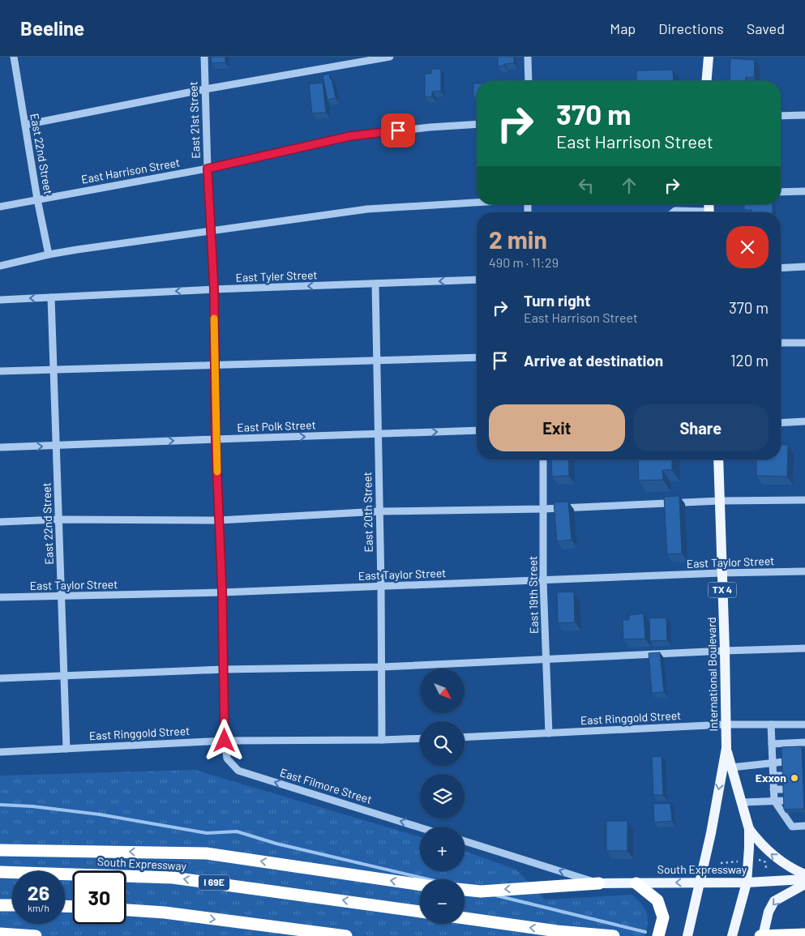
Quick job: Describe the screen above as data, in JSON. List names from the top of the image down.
{
  "streets": {
    "highway": ["South Expressway", "I 69E"],
    "main road": ["TX 4", "International Boulevard"],
    "street": [
      "East 21st Street",
      "East 22nd Street",
      "East Harrison Street",
      "East Tyler Street",
      "East Polk Street",
      "East 20th Street",
      "East Taylor Street",
      "East 19th Street",
      "East Ringgold Street",
      "East Filmore Street"
    ]
  },
  "crossings": [
    ["East 21st Street", "East Harrison Street"],
    ["East 21st Street", "East Tyler Street"],
    ["East 21st Street", "East Polk Street"],
    ["East 21st Street", "East Taylor Street"],
    ["East 21st Street", "East Ringgold Street"],
    ["East 21st Street", "East Filmore Street"],
    ["East 22nd Street", "East Harrison Street"],
    ["East 22nd Street", "East Tyler Street"],
    ["East 22nd Street", "East Polk Street"],
    ["East 22nd Street", "East Taylor Street"],
    ["East 22nd Street", "East Ringgold Street"],
    ["East Tyler Street", "East 20th Street"],
    ["East Polk Street", "East 20th Street"],
    ["East 20th Street", "East Taylor Street"],
    ["East 20th Street", "East Ringgold Street"],
    ["East Taylor Street", "East 19th Street"],
    ["East Taylor Street", "International Boulevard"],
    ["East 19th Street", "East Ringgold Street"],
    ["International Boulevard", "East Ringgold Street"],
    ["International Boulevard", "South Expressway"],
    ["East Ringgold Street", "East Filmore Street"]
  ],
  "one_way": ["East Polk Street", "East Filmore Street", "South Expressway"],
  "places": ["Exxon"],
  "north": "bottom right",
  "page": {
    "header": "Beeline",
    "nav": ["Map", "Directions", "Saved"],
    "turn": ["370 m", "East Harrison Street"],
    "heading": ["2 min", "490 m · 11:29"],
    "list": [
      {
        "name": "Turn right",
        "note": "East Harrison Street",
        "value": "370 m"
      },
      {
        "name": "Arrive at destination",
        "value": "120 m"
      }
    ],
    "buttons": ["Exit", "Share"],
    "map_buttons": ["+", "−"],
    "speed": "26 km/h",
    "limit": "30"
  }
}
